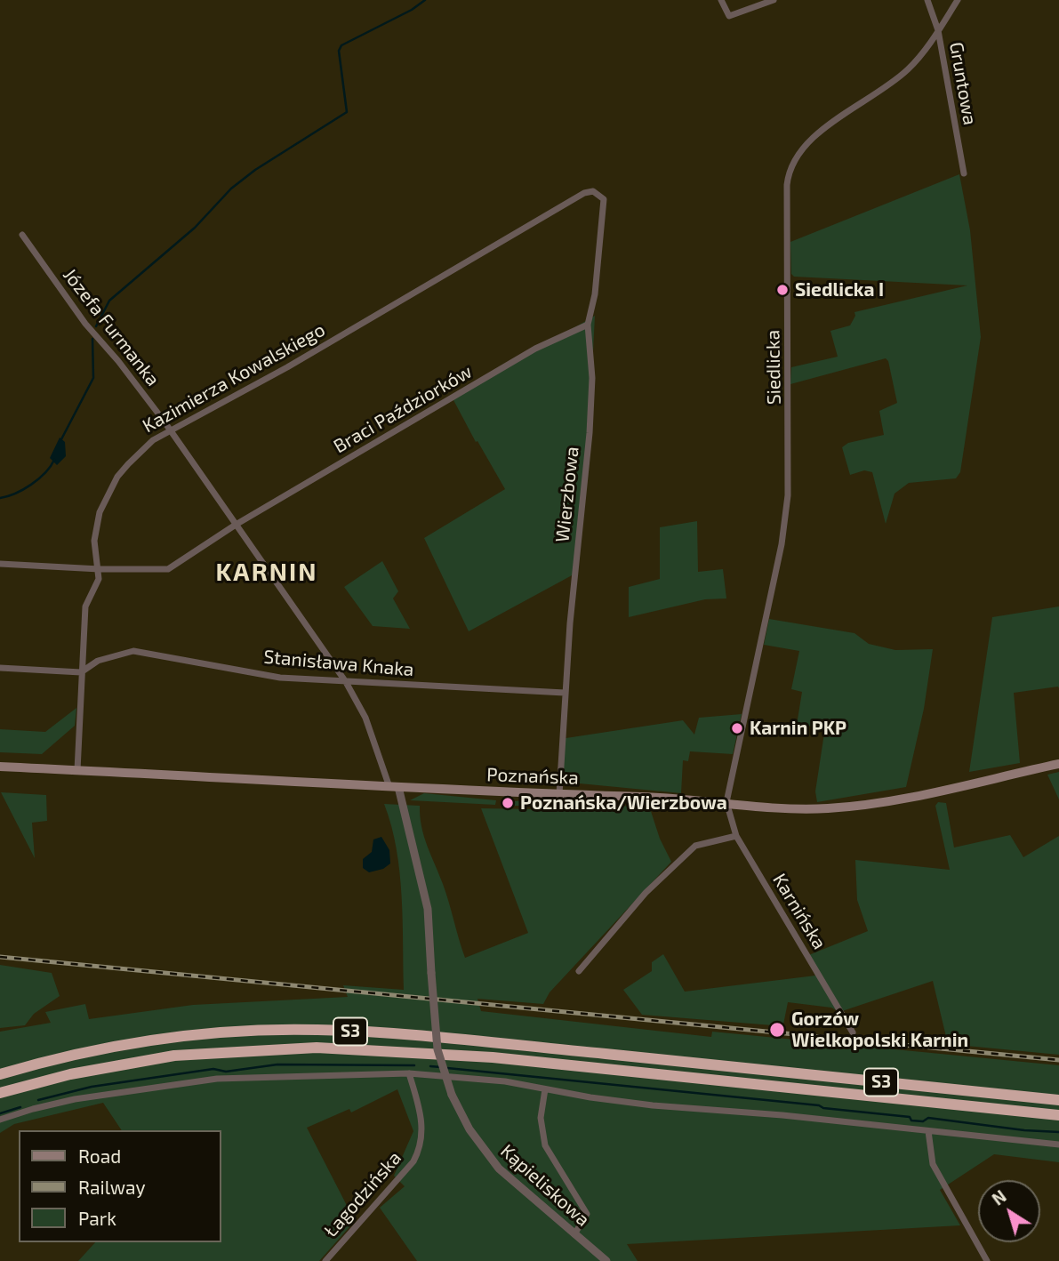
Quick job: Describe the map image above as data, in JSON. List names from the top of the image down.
{
  "streets": {
    "highway": ["S3"],
    "main road": ["Poznańska"],
    "street": [
      "Gruntowa",
      "Józefa Furmanka",
      "Siedlicka",
      "Kazimierza Kowalskiego",
      "Braci Paździorków",
      "Wierzbowa",
      "Stanisława Knaka",
      "Karnińska",
      "Kąpieliskowa",
      "Łagodzińska"
    ]
  },
  "crossings": [
    ["Gruntowa", "Siedlicka"],
    ["Józefa Furmanka", "Kazimierza Kowalskiego"],
    ["Józefa Furmanka", "Braci Paździorków"],
    ["Józefa Furmanka", "Stanisława Knaka"],
    ["Józefa Furmanka", "Poznańska"],
    ["Józefa Furmanka", "Kąpieliskowa"],
    ["Siedlicka", "Poznańska"],
    ["Siedlicka", "Karnińska"],
    ["Kazimierza Kowalskiego", "Braci Paździorków"],
    ["Kazimierza Kowalskiego", "Wierzbowa"],
    ["Kazimierza Kowalskiego", "Stanisława Knaka"],
    ["Kazimierza Kowalskiego", "Poznańska"],
    ["Braci Paździorków", "Wierzbowa"],
    ["Wierzbowa", "Stanisława Knaka"],
    ["Wierzbowa", "Poznańska"],
    ["Poznańska", "Karnińska"],
    ["Poznańska", "Kąpieliskowa"]
  ],
  "districts": ["KARNIN"],
  "places": [
    "Siedlicka I",
    "Karnin PKP",
    "Poznańska/Wierzbowa",
    "Gorzów Wielkopolski Karnin"
  ],
  "legend": ["Road", "Railway", "Park"],
  "north": "top left"
}
